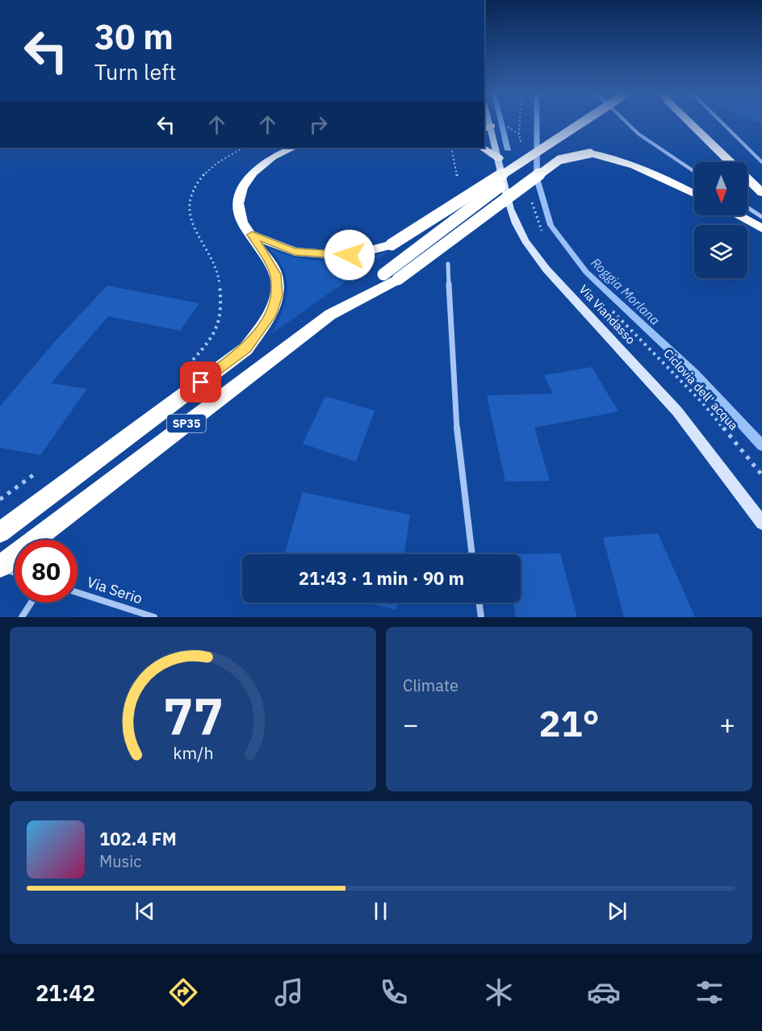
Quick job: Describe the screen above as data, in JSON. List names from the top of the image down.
{
  "streets": {
    "highway": ["SP35"],
    "street": ["Via Viandasso", "Via Serio"],
    "path": ["Ciclovia dell' acqua"]
  },
  "water": ["Roggia Morlana"],
  "north": "bottom",
  "page": {
    "turn": ["30 m", "Turn left"],
    "limit": "80",
    "trip": "21:43 · 1 min · 90 m",
    "tile": "Climate",
    "heat": ["−", "21°", "+"],
    "song": ["102.4 FM", "Music"],
    "tabs": "21:42",
    "gauge": ["77", "km/h"]
  }
}
